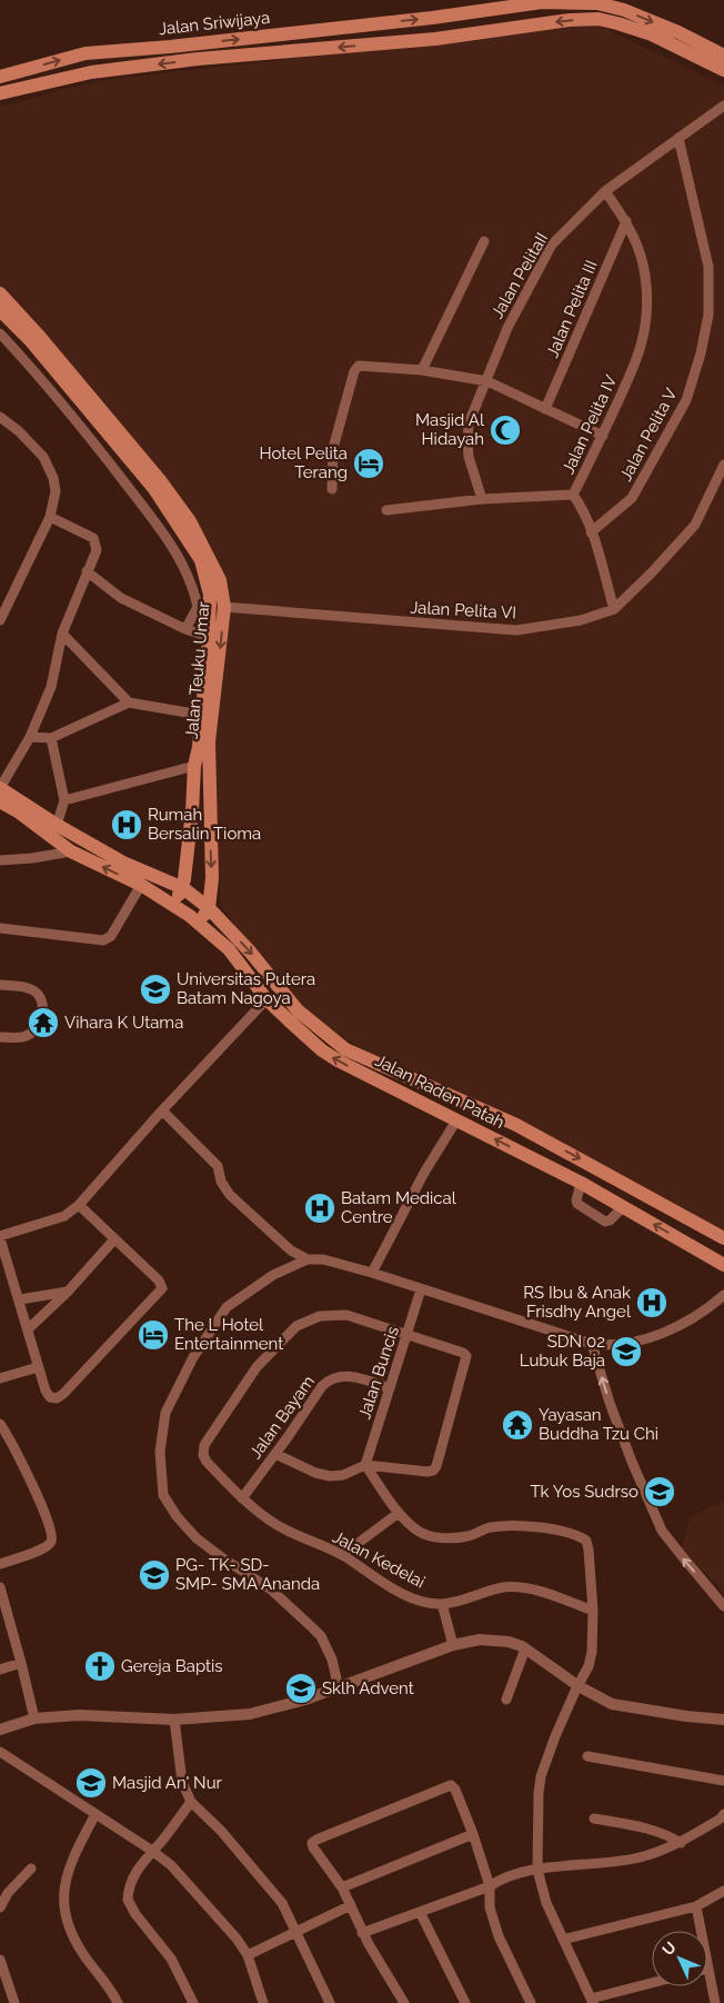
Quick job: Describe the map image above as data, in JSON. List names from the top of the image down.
{
  "streets": {
    "main road": ["Jalan Sriwijaya", "Jalan Teuku Umar", "Jalan Raden Patah"],
    "street": [
      "Jalan PelitaII",
      "Jalan Pelita III",
      "Jalan Pelita IV",
      "Jalan Pelita V",
      "Jalan Pelita VI",
      "Jalan Buncis",
      "Jalan Bayam",
      "Jalan Kedelai"
    ]
  },
  "crossings": [
    ["Jalan PelitaII", "Jalan Pelita IV"],
    ["Jalan PelitaII", "Jalan Pelita V"],
    ["Jalan Pelita III", "Jalan Pelita IV"],
    ["Jalan Pelita VI", "Jalan Teuku Umar"],
    ["Jalan Teuku Umar", "Jalan Raden Patah"],
    ["Jalan Buncis", "Jalan Bayam"],
    ["Jalan Buncis", "Jalan Kedelai"],
    ["Jalan Bayam", "Jalan Kedelai"]
  ],
  "places": {
    "mosque": ["Masjid Al Hidayah"],
    "hotel": ["Hotel Pelita Terang", "The L Hotel Entertainment"],
    "hospital": ["Rumah Bersalin Tioma", "Batam Medical Centre", "RS Ibu & Anak Frisdhy Angel"],
    "school or university": [
      "Universitas Putera Batam Nagoya",
      "SDN 02 Lubuk Baja",
      "Tk Yos Sudrso",
      "PG- TK- SD- SMP- SMA Ananda",
      "Sklh Advent",
      "Masjid An' Nur"
    ],
    "temple": ["Vihara K Utama", "Yayasan Buddha Tzu Chi"],
    "church": ["Gereja Baptis"]
  },
  "north": "top left"
}
